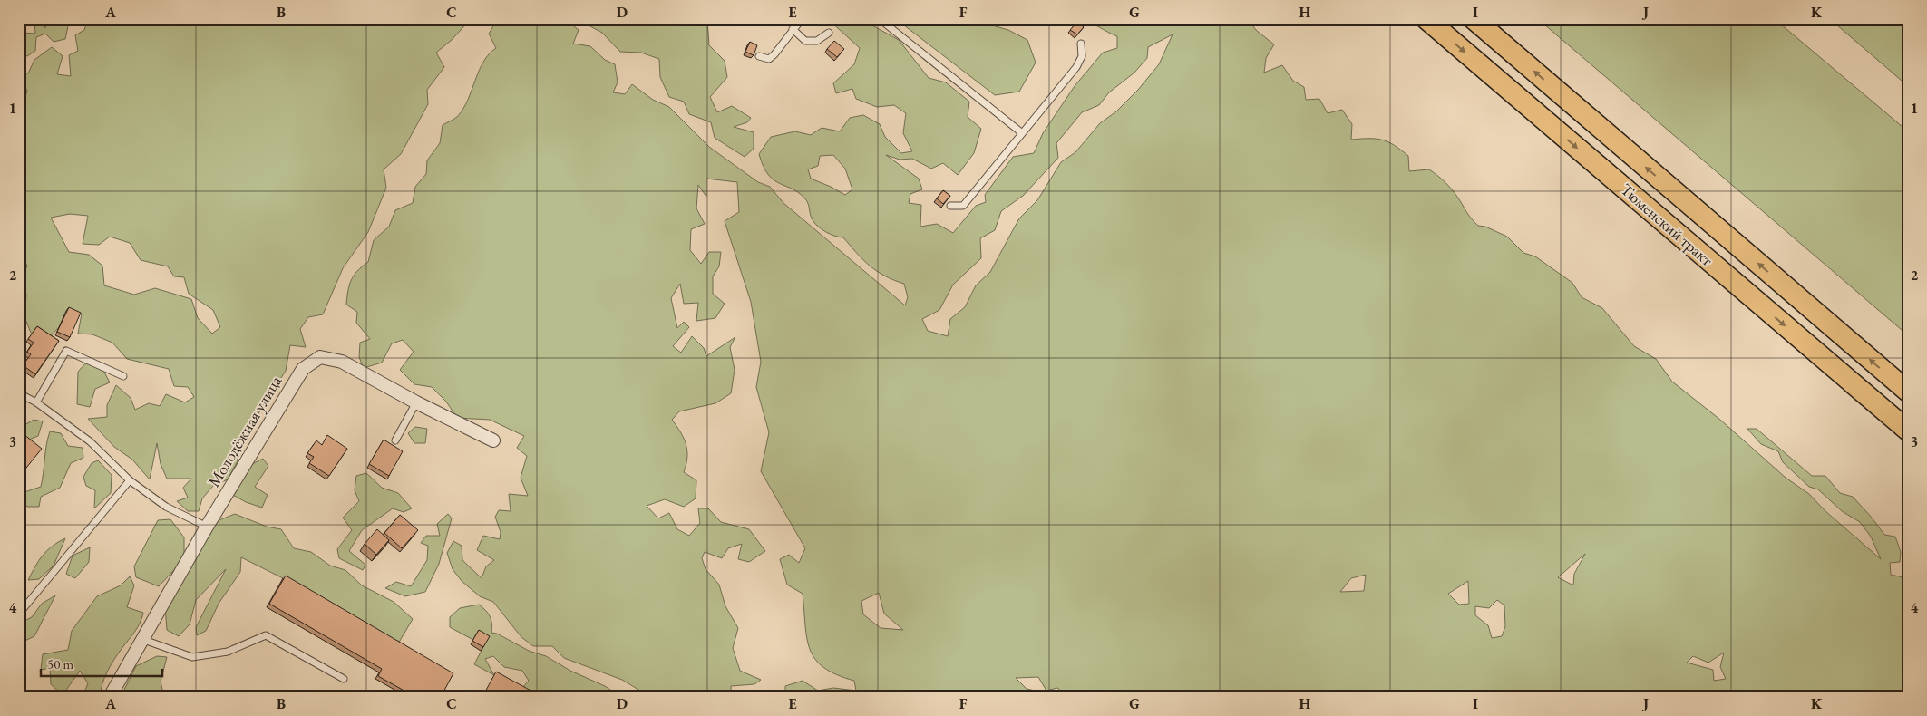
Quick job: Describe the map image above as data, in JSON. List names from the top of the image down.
{
  "streets": {
    "main road": ["Тюменский тракт"],
    "street": ["Молодёжная улица"]
  },
  "scale_bar": "50 m",
  "grid": {
    "columns": [
      "A",
      "B",
      "C",
      "D",
      "E",
      "F",
      "G",
      "H",
      "I",
      "J",
      "K"
    ],
    "rows": [
      "1",
      "2",
      "3",
      "4"
    ]
  }
}
